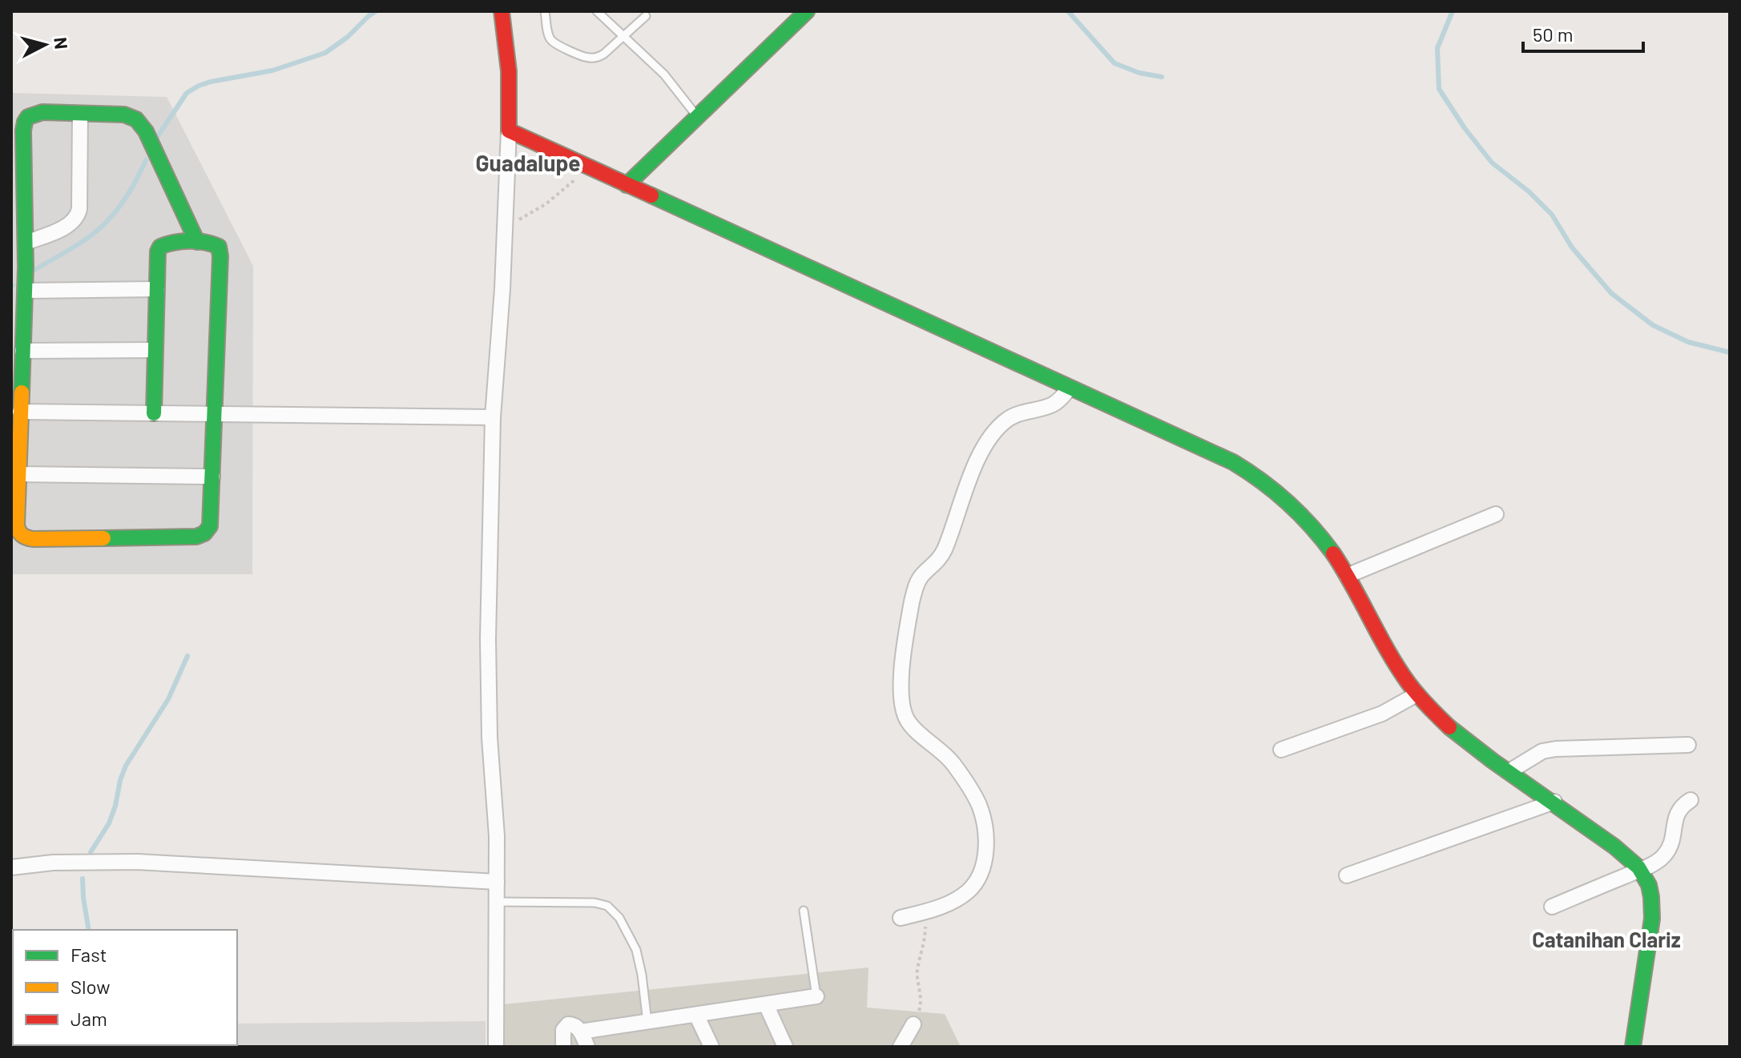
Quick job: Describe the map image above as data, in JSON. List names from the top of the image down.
{
  "districts": ["Guadalupe", "Catanihan Clariz"],
  "legend": ["Fast", "Slow", "Jam"],
  "scale_bar": "50 m",
  "north": "right"
}
